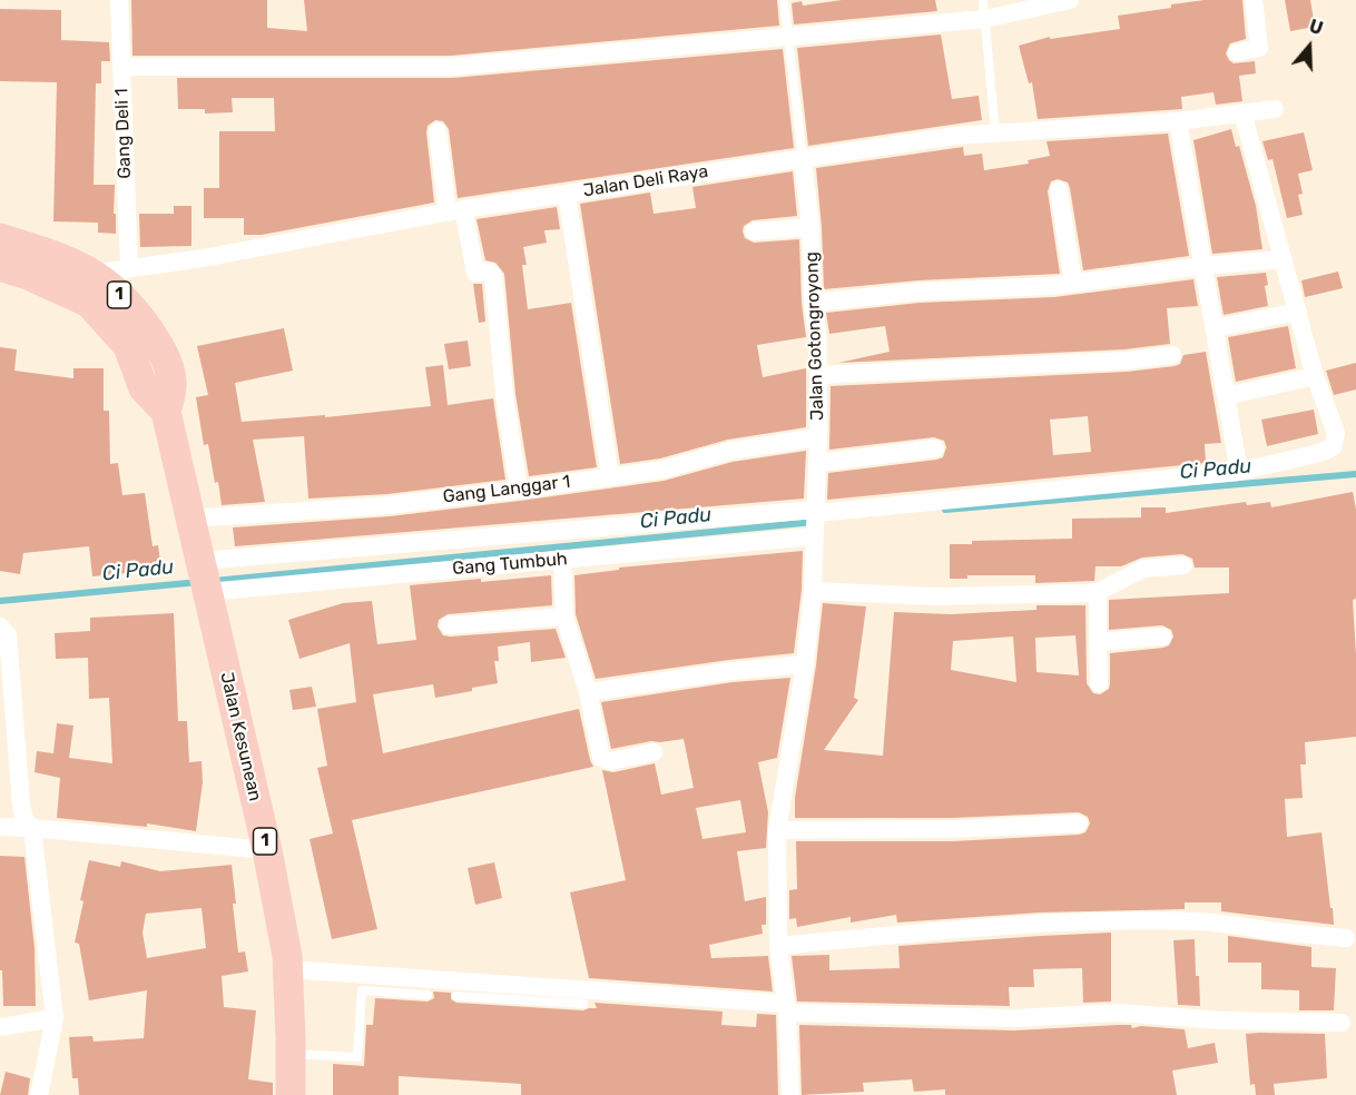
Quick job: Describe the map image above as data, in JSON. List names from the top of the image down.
{
  "streets": {
    "highway": ["1", "Jalan Kesunean"],
    "street": [
      "Gang Deli 1",
      "Jalan Deli Raya",
      "Jalan Gotongroyong",
      "Gang Langgar 1",
      "Gang Tumbuh"
    ]
  },
  "crossings": [
    ["Gang Deli 1", "Jalan Deli Raya"],
    ["Jalan Deli Raya", "1"],
    ["Jalan Deli Raya", "Jalan Gotongroyong"],
    ["1", "Gang Langgar 1"],
    ["1", "Jalan Kesunean"],
    ["Jalan Gotongroyong", "Gang Langgar 1"],
    ["Jalan Gotongroyong", "Gang Tumbuh"],
    ["Gang Langgar 1", "Jalan Kesunean"],
    ["Gang Tumbuh", "Jalan Kesunean"]
  ],
  "water": ["Ci Padu"],
  "north": "top"
}
